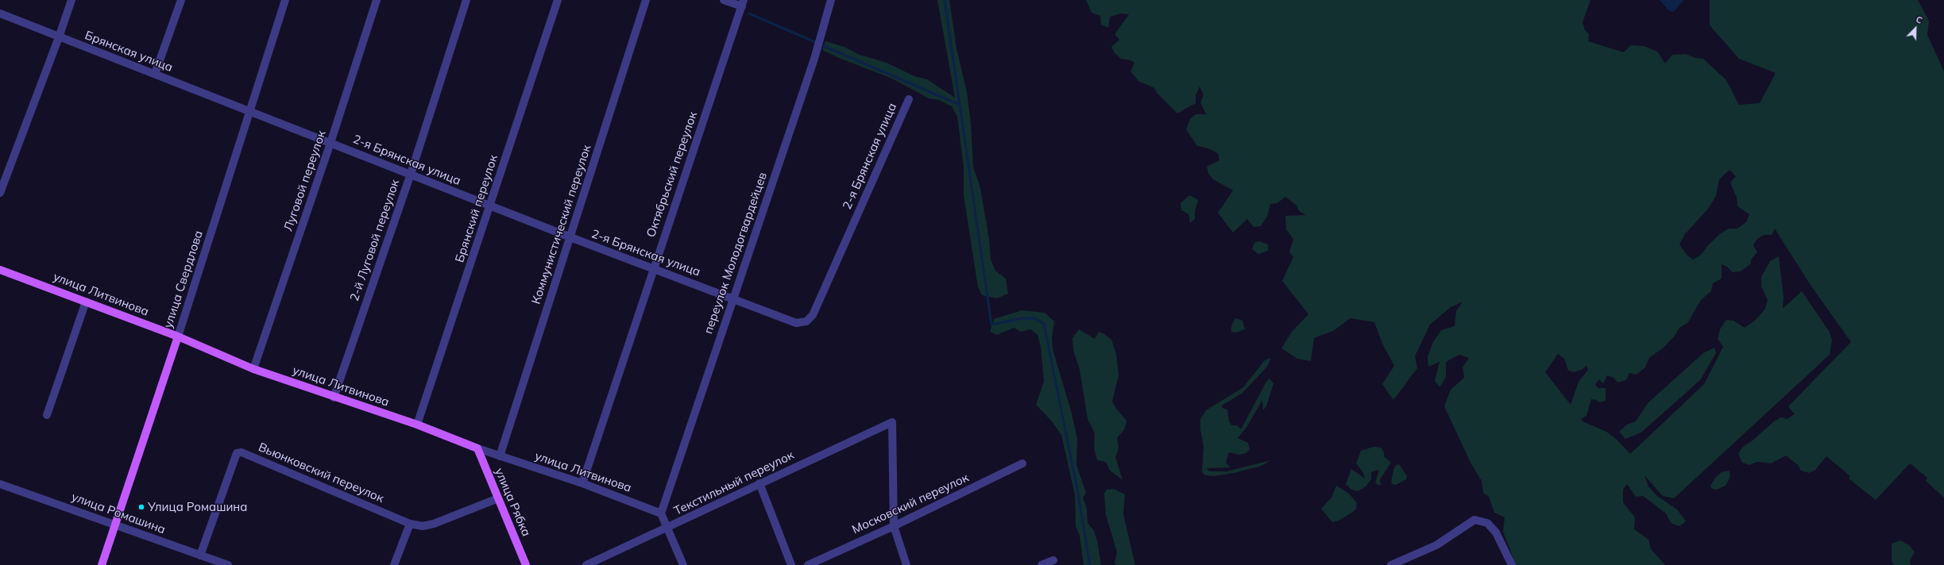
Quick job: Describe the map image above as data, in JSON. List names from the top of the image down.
{
  "streets": {
    "main road": ["улица Свердлова", "улица Литвинова", "улица Рябка"],
    "street": [
      "Брянская улица",
      "2-я Брянская улица",
      "Октябрьский переулок",
      "Луговой переулок",
      "Брянский переулок",
      "Коммунистический переулок",
      "2-й Луговой переулок",
      "переулок Молодогвардейцев",
      "Вьюнковский переулок",
      "Текстильный переулок",
      "Московский переулок",
      "улица Ромашина"
    ]
  },
  "crossings": [
    ["Брянская улица", "2-я Брянская улица"],
    ["Брянская улица", "улица Свердлова"],
    ["2-я Брянская улица", "Октябрьский переулок"],
    ["2-я Брянская улица", "Луговой переулок"],
    ["2-я Брянская улица", "Брянский переулок"],
    ["2-я Брянская улица", "Коммунистический переулок"],
    ["2-я Брянская улица", "2-й Луговой переулок"],
    ["2-я Брянская улица", "переулок Молодогвардейцев"],
    ["2-я Брянская улица", "улица Свердлова"],
    ["Октябрьский переулок", "улица Литвинова"],
    ["Луговой переулок", "улица Литвинова"],
    ["Брянский переулок", "улица Литвинова"],
    ["Коммунистический переулок", "улица Литвинова"],
    ["2-й Луговой переулок", "улица Литвинова"],
    ["переулок Молодогвардейцев", "улица Литвинова"],
    ["улица Свердлова", "улица Литвинова"],
    ["улица Свердлова", "улица Ромашина"],
    ["улица Литвинова", "улица Рябка"],
    ["Вьюнковский переулок", "улица Рябка"],
    ["Вьюнковский переулок", "улица Ромашина"],
    ["Текстильный переулок", "Московский переулок"]
  ],
  "places": ["Улица Ромашина"],
  "north": "top right"
}
